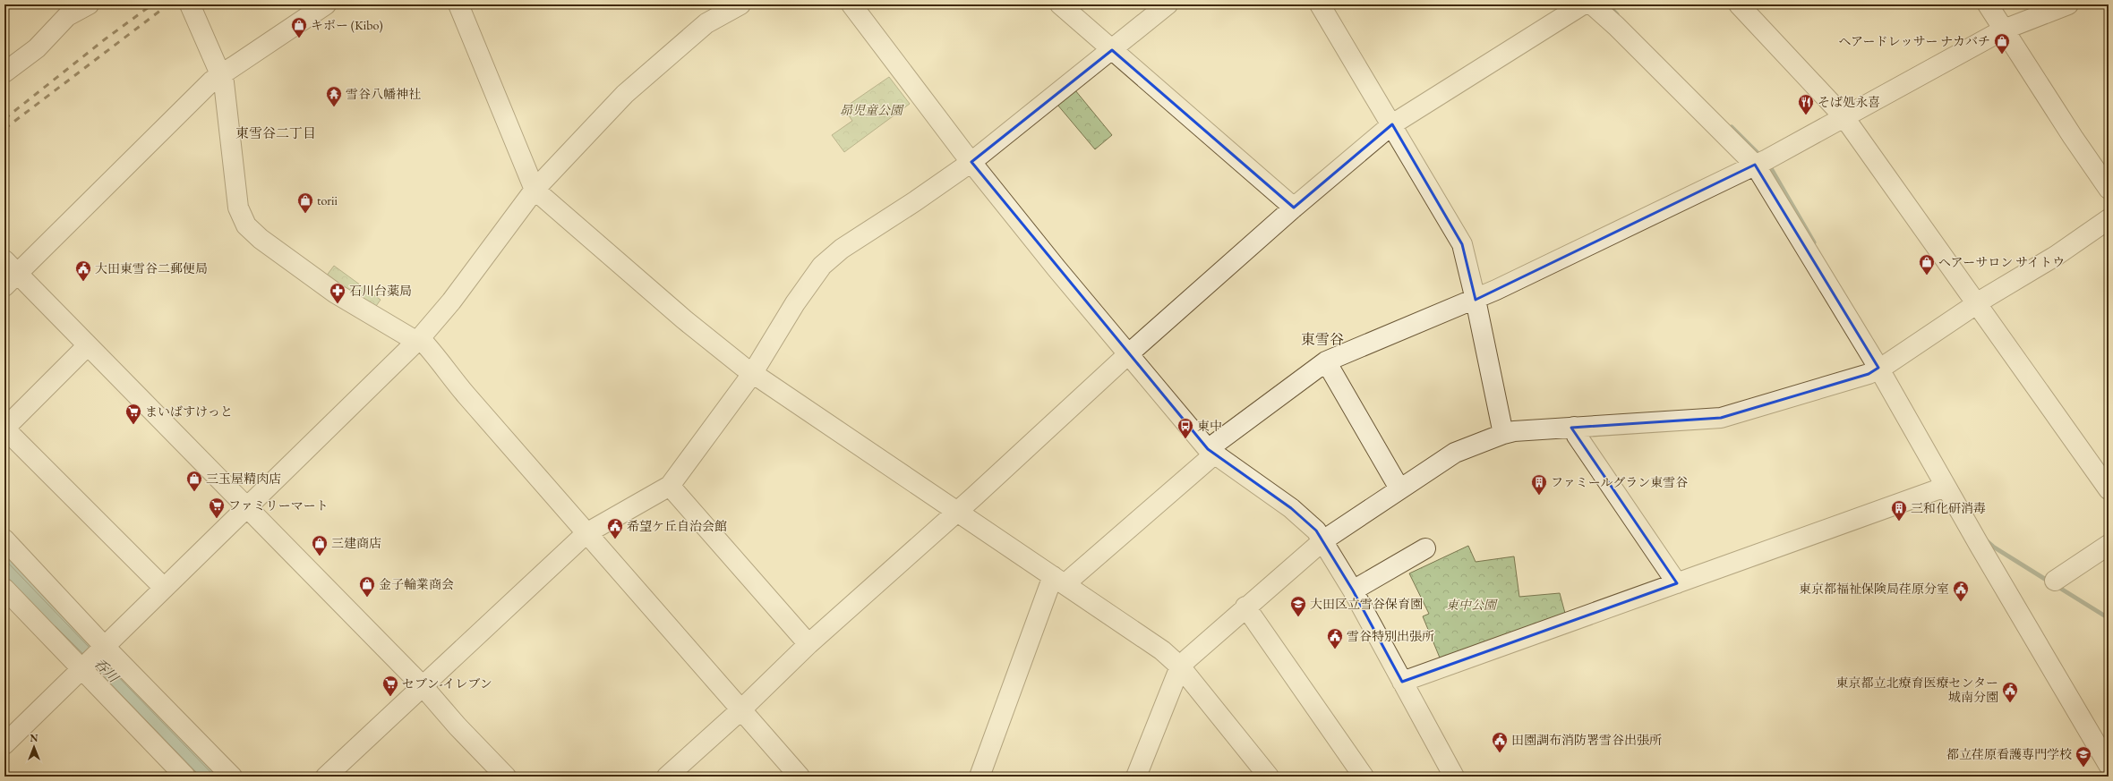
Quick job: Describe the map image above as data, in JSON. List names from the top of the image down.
{
  "districts": ["東雪谷二丁目", "東雪谷"],
  "water": ["呑川"],
  "parks": ["昴児童公園", "東中公園"],
  "places": {
    "shop": [
      "キボー (Kibo)",
      "ヘアードレッサー ナカバチ",
      "torii",
      "ヘアーサロン サイトウ",
      "三玉屋精肉店",
      "三建商店",
      "金子輪業商会"
    ],
    "temple": ["雪谷八幡神社"],
    "restaurant": ["そば処永喜"],
    "public building": [
      "大田東雪谷二郵便局",
      "希望ケ丘自治会館",
      "東京都福祉保険局荏原分室",
      "雪谷特別出張所",
      "東京都立北療育医療センター 城南分園",
      "田園調布消防署雪谷出張所"
    ],
    "pharmacy": ["石川台薬局"],
    "supermarket": ["まいばすけっと", "ファミリーマート", "セブン-イレブン"],
    "bus stop": ["東中"],
    "building": ["ファミールグラン東雪谷", "三和化研消毒"],
    "school or university": ["大田区立雪谷保育園", "都立荏原看護専門学校"]
  },
  "north": "top"
}
